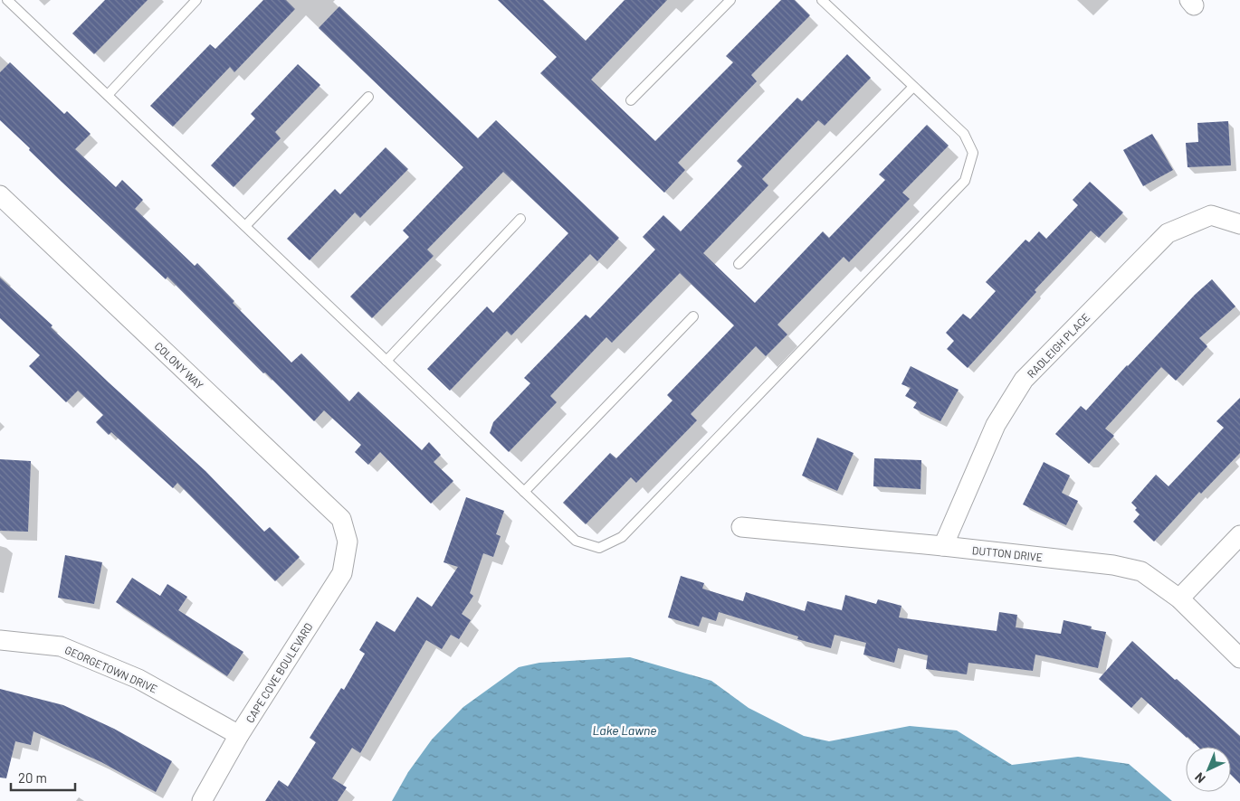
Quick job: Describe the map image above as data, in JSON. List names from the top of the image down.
{
  "streets": {
    "street": [
      "RADLEIGH PLACE",
      "COLONY WAY",
      "DUTTON DRIVE",
      "GEORGETOWN DRIVE",
      "CAPE COVE BOULEVARD"
    ]
  },
  "crossings": [
    ["RADLEIGH PLACE", "DUTTON DRIVE"],
    ["COLONY WAY", "CAPE COVE BOULEVARD"],
    ["GEORGETOWN DRIVE", "CAPE COVE BOULEVARD"]
  ],
  "water": ["Lake Lawne"],
  "scale_bar": "20 m",
  "north": "bottom left"
}
